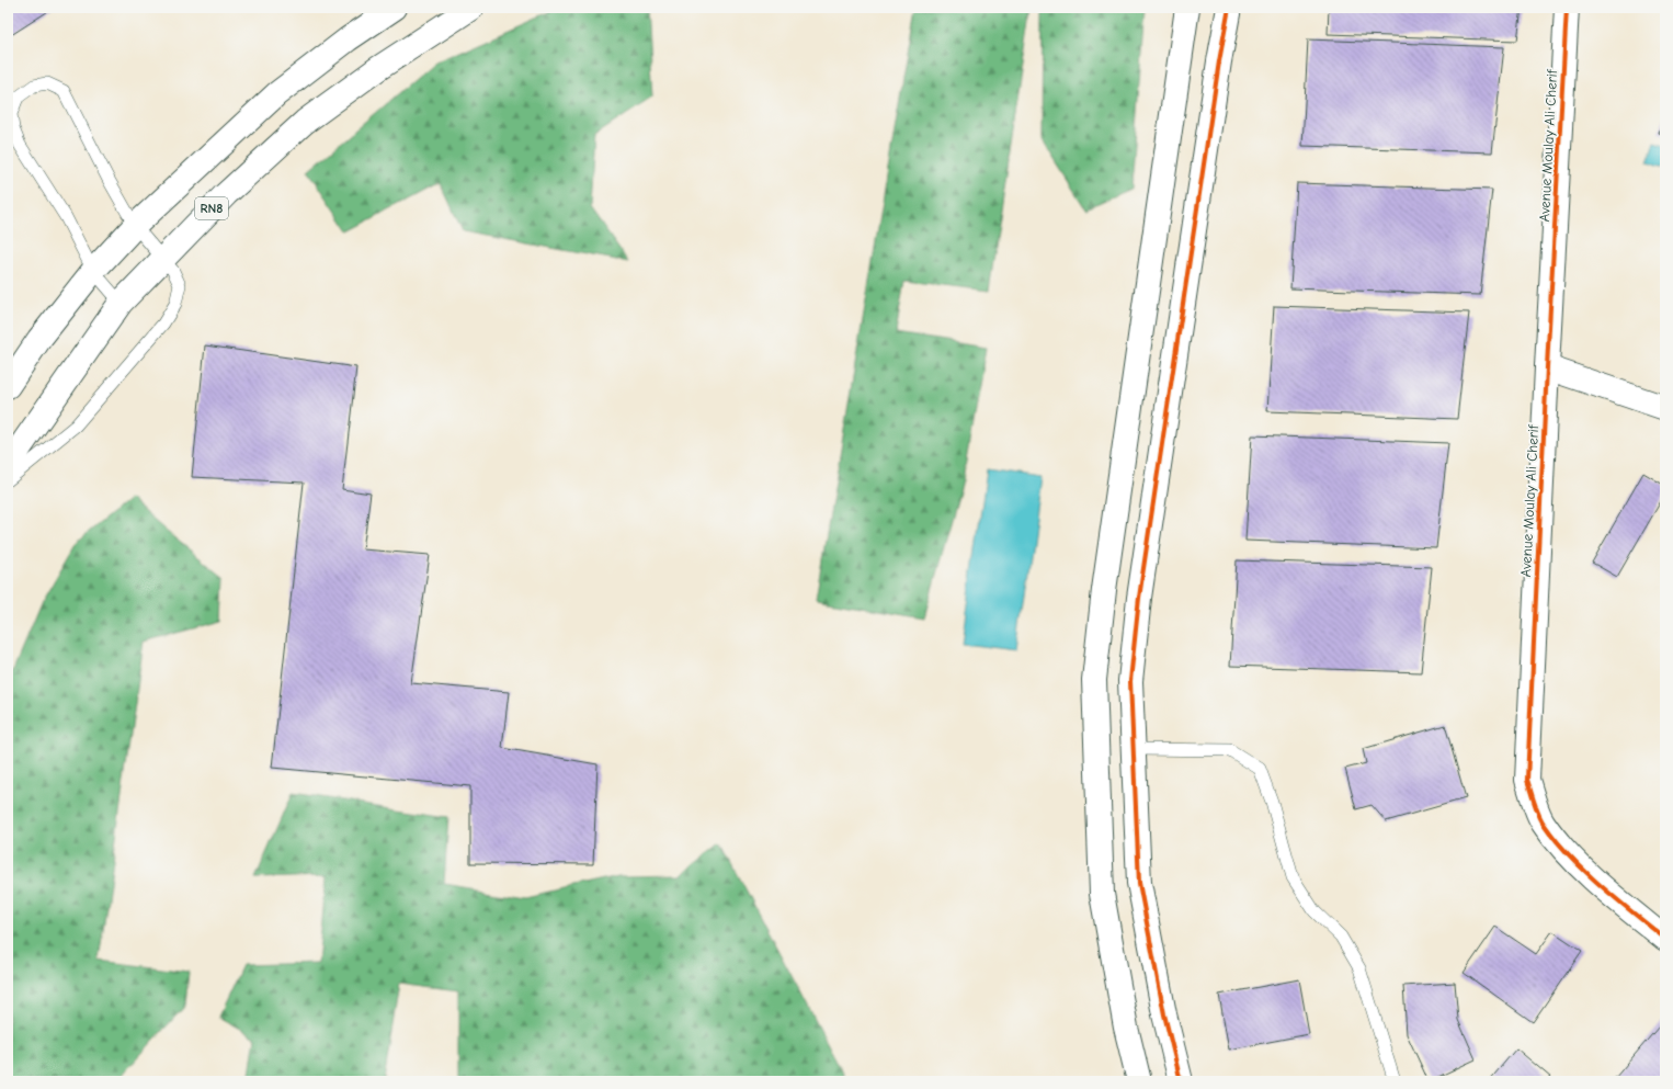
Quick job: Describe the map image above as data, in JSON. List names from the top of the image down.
{
  "streets": {
    "main road": ["Avenue Moulay Ali Cherif", "RN8"]
  }
}
